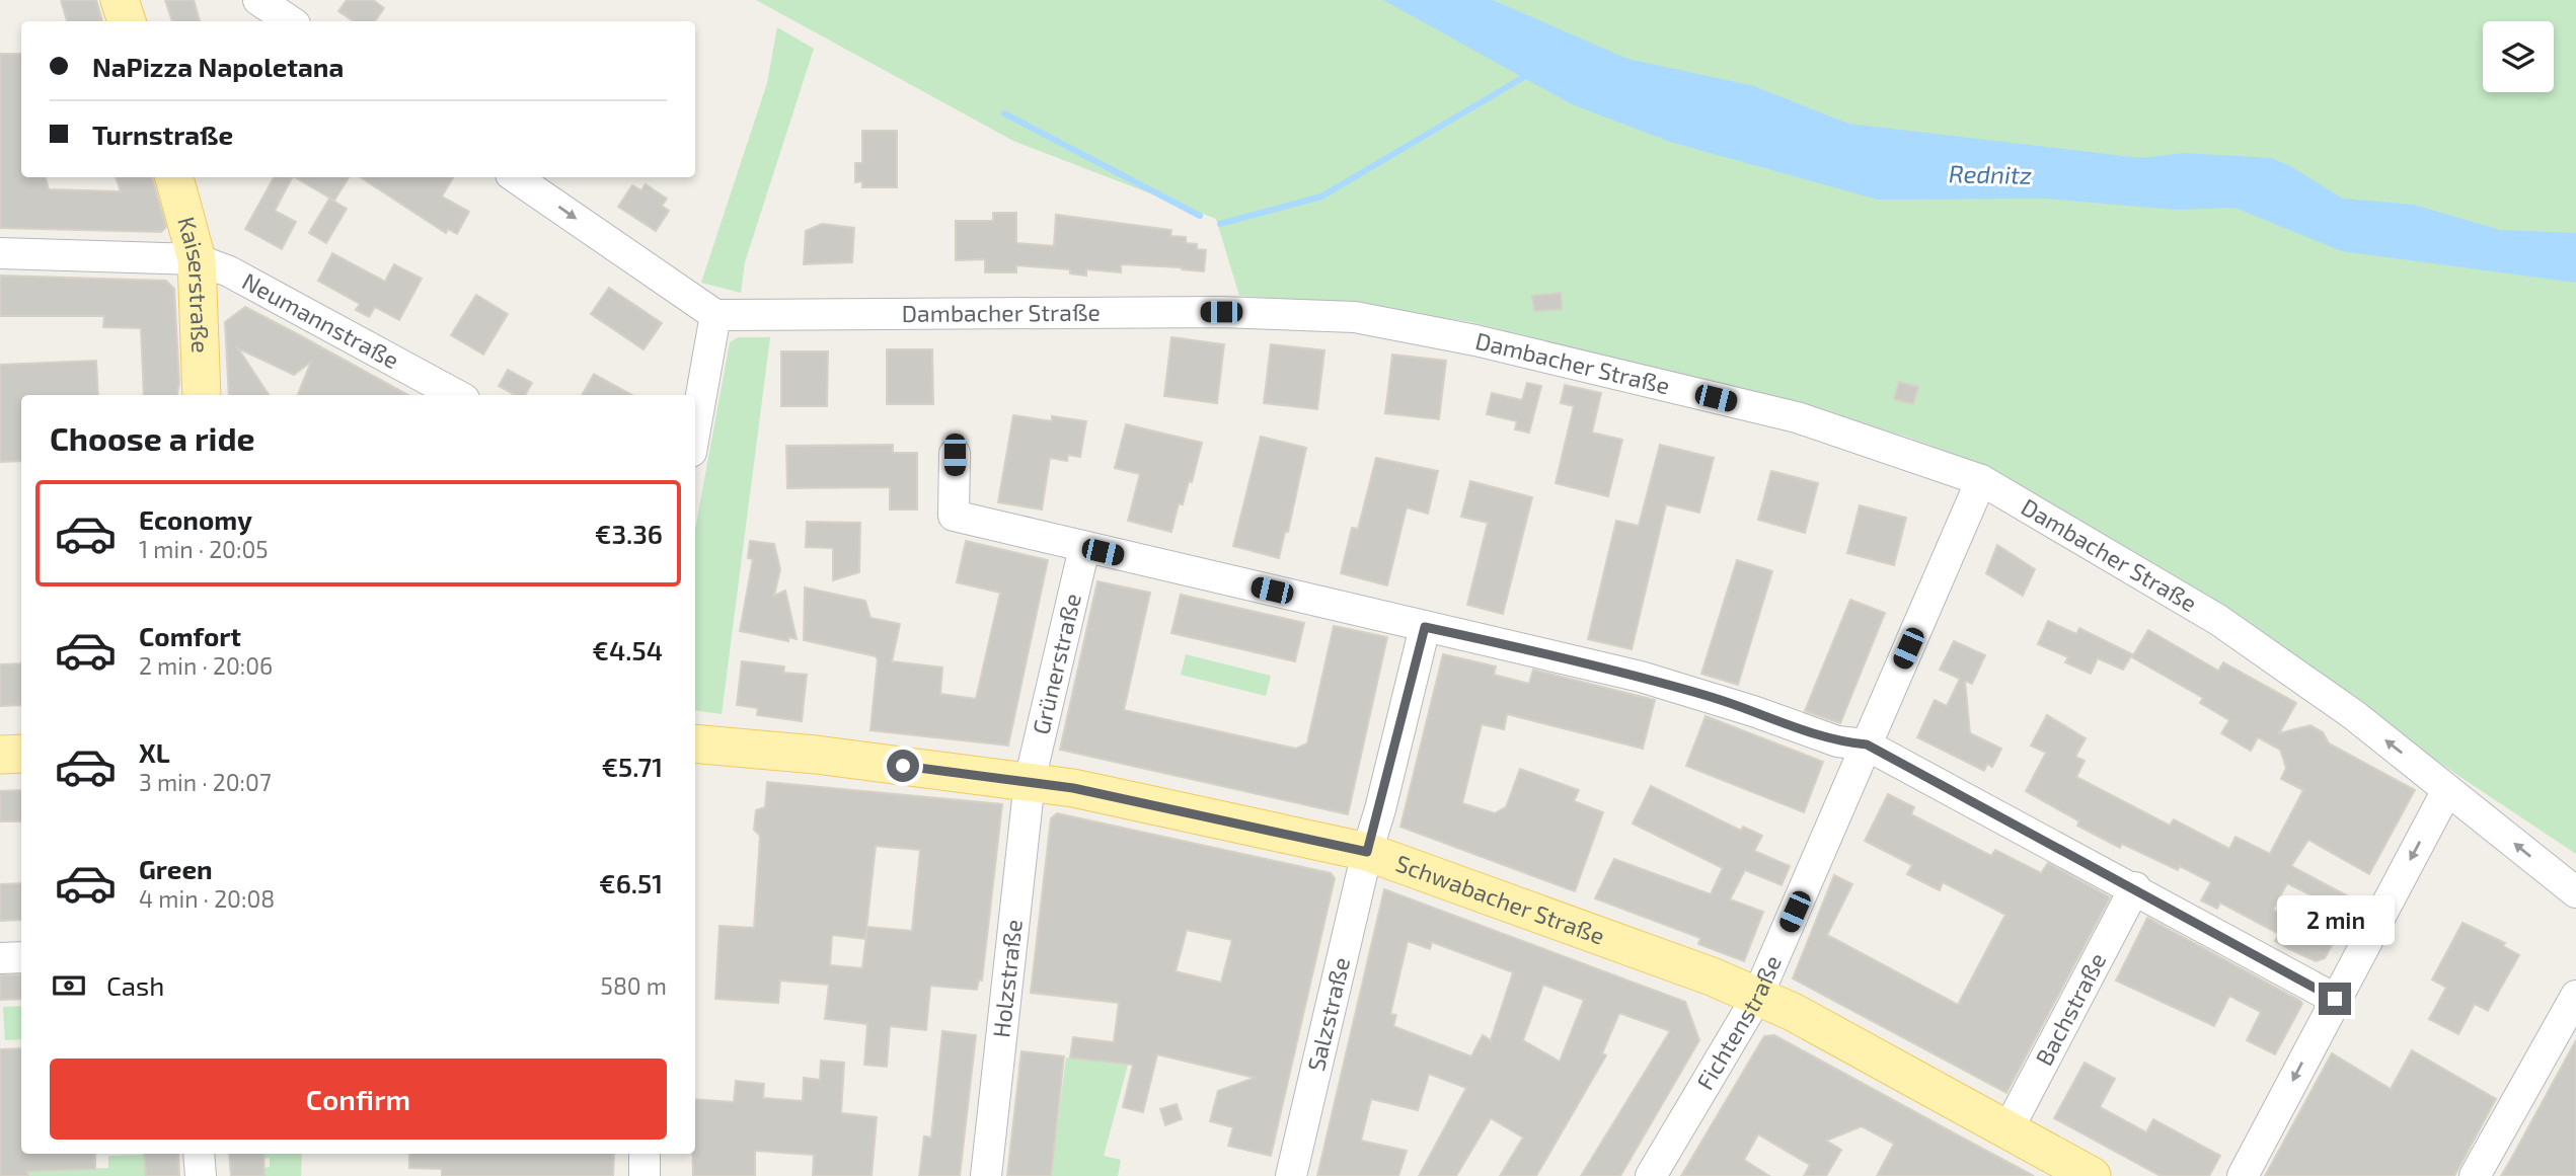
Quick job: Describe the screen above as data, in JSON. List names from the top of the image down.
{
  "streets": {
    "main road": ["Kaiserstraße", "Schwabacher Straße"],
    "street": [
      "Dambacher Straße",
      "Neumannstraße",
      "Grünerstraße",
      "Holzstraße",
      "Bachstraße",
      "Salzstraße",
      "Fichtenstraße"
    ]
  },
  "crossings": [
    ["Kaiserstraße", "Neumannstraße"],
    ["Dambacher Straße", "Fichtenstraße"],
    ["Grünerstraße", "Schwabacher Straße"],
    ["Grünerstraße", "Holzstraße"],
    ["Schwabacher Straße", "Holzstraße"],
    ["Schwabacher Straße", "Bachstraße"],
    ["Schwabacher Straße", "Salzstraße"],
    ["Schwabacher Straße", "Fichtenstraße"]
  ],
  "water": ["Rednitz"],
  "page": {
    "banner": ["NaPizza Napoletana", "Turnstraße"],
    "heading": "Choose a ride",
    "list": [
      {
        "name": "Economy",
        "note": "1 min · 20:05",
        "value": "€3.36"
      },
      {
        "name": "Comfort",
        "note": "2 min · 20:06",
        "value": "€4.54"
      },
      {
        "name": "XL",
        "note": "3 min · 20:07",
        "value": "€5.71"
      },
      {
        "name": "Green",
        "note": "4 min · 20:08",
        "value": "€6.51"
      }
    ],
    "bubble": "2 min",
    "pay": ["Cash", "580 m"],
    "buttons": "Confirm"
  }
}
